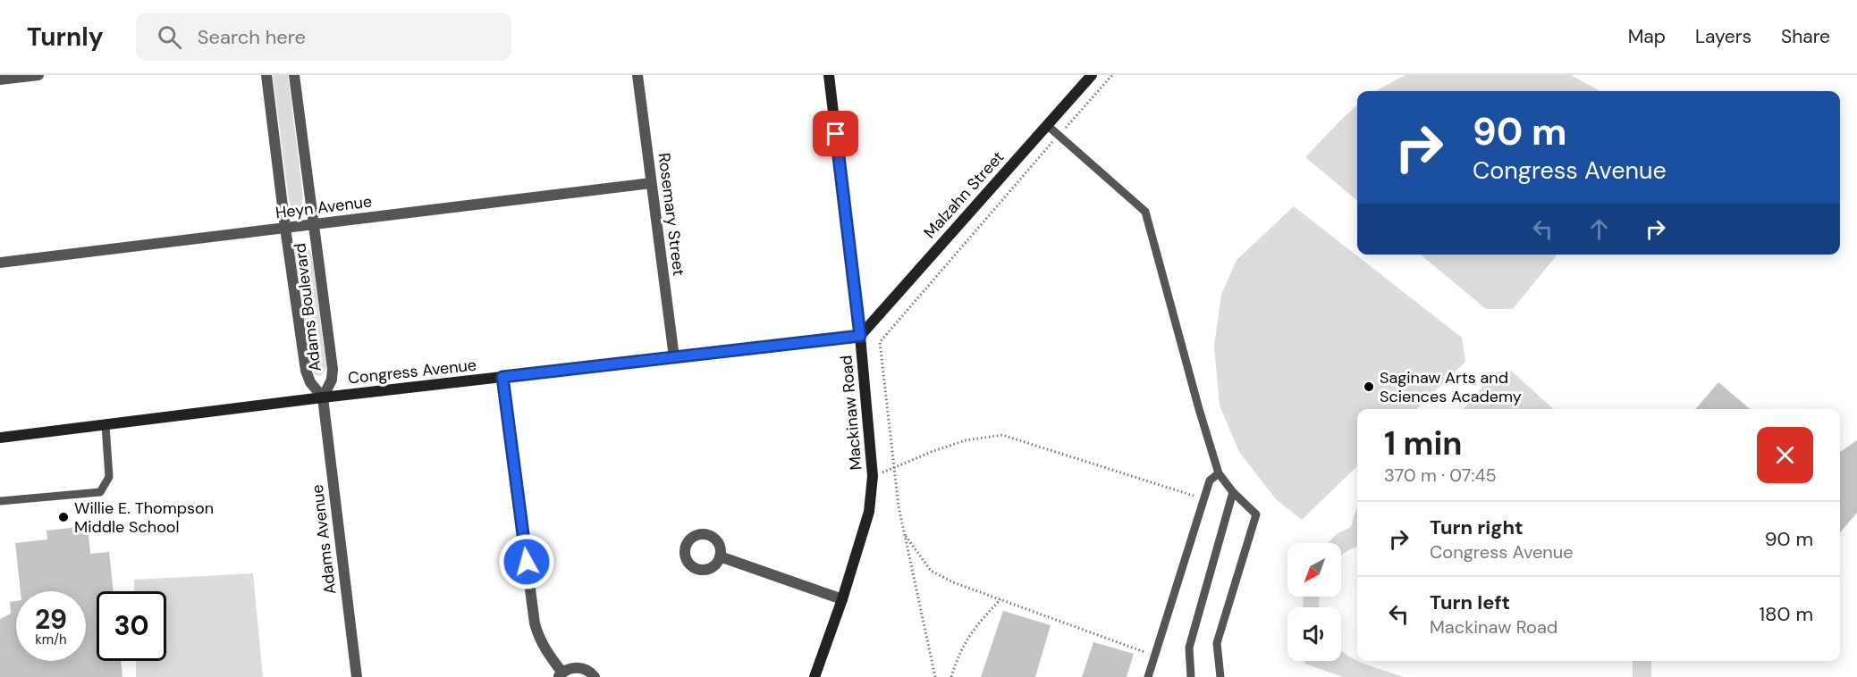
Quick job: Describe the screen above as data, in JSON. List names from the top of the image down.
{
  "streets": {
    "street": [
      "Malzahn Street",
      "Heyn Avenue",
      "Rosemary Street",
      "Adams Boulevard",
      "Congress Avenue",
      "Mackinaw Road",
      "Adams Avenue"
    ]
  },
  "crossings": [
    ["Malzahn Street", "Congress Avenue"],
    ["Malzahn Street", "Mackinaw Road"],
    ["Heyn Avenue", "Rosemary Street"],
    ["Heyn Avenue", "Adams Boulevard"],
    ["Rosemary Street", "Congress Avenue"],
    ["Adams Boulevard", "Congress Avenue"],
    ["Adams Boulevard", "Adams Avenue"],
    ["Congress Avenue", "Mackinaw Road"],
    ["Congress Avenue", "Adams Avenue"]
  ],
  "places": ["Saginaw Arts and Sciences Academy", "Willie E. Thompson Middle School"],
  "north": "bottom left",
  "page": {
    "header": "Turnly",
    "search": "Search here",
    "nav": ["Map", "Layers", "Share"],
    "turn": ["90 m", "Congress Avenue"],
    "heading": ["1 min", "370 m · 07:45"],
    "list": [
      {
        "name": "Turn right",
        "note": "Congress Avenue",
        "value": "90 m"
      },
      {
        "name": "Turn left",
        "note": "Mackinaw Road",
        "value": "180 m"
      }
    ],
    "speed": "29 km/h",
    "limit": "30"
  }
}
